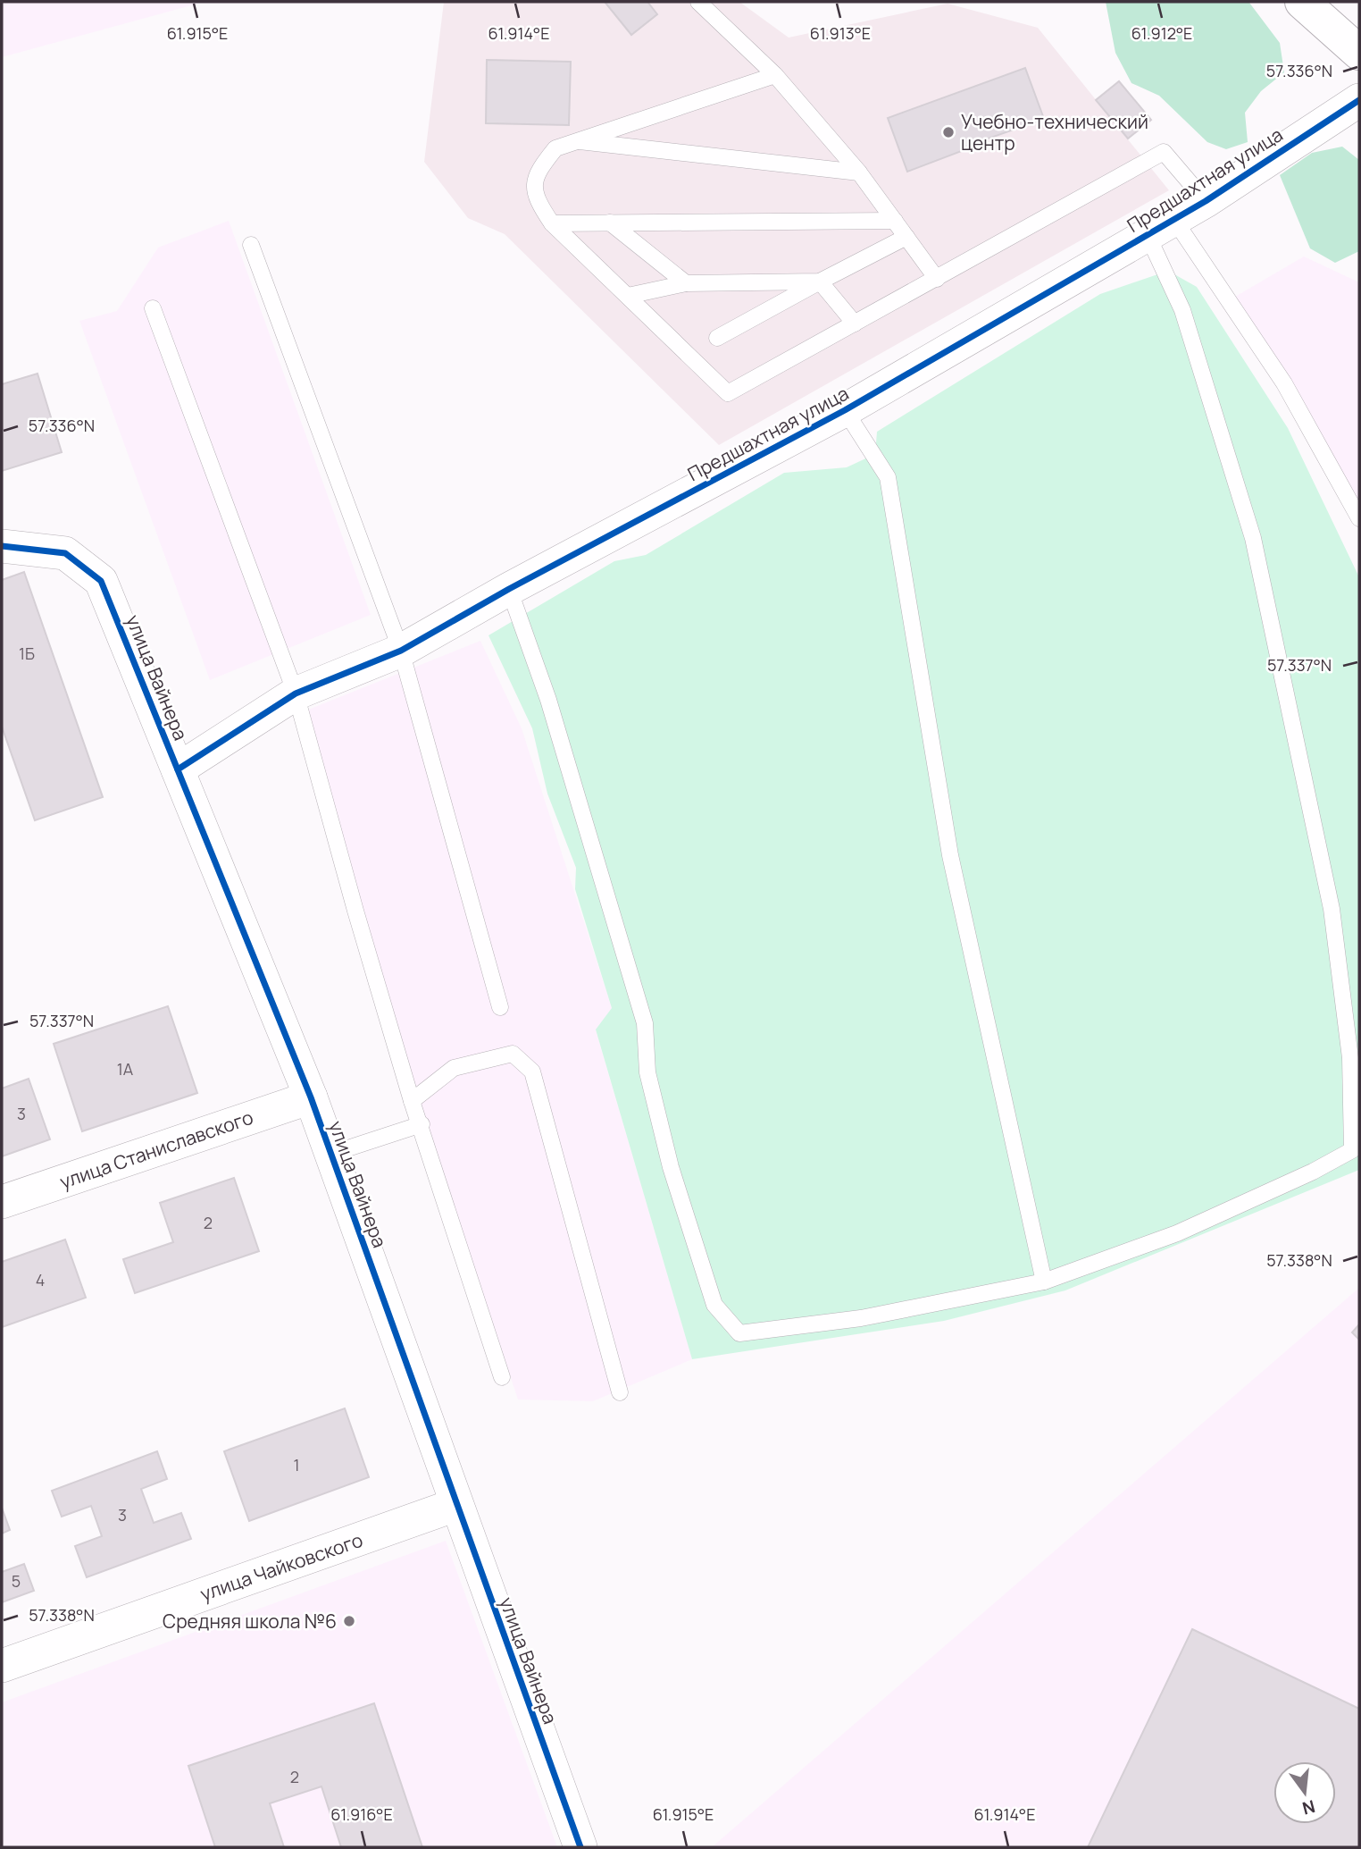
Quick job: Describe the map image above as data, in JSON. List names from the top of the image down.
{
  "streets": {
    "street": [
      "Предшахтная улица",
      "улица Вайнера",
      "улица Станиславского",
      "улица Чайковского"
    ]
  },
  "crossings": [
    ["Предшахтная улица", "улица Вайнера"],
    ["улица Вайнера", "улица Станиславского"],
    ["улица Вайнера", "улица Чайковского"]
  ],
  "places": ["Учебно-технический центр", "Средняя школа №6"],
  "house_numbers": [
    "1Б",
    "1А",
    "3",
    "2",
    "4",
    "1",
    "3",
    "5",
    "2"
  ],
  "north": "bottom",
  "coordinates": [
    "61.915°E",
    "61.914°E",
    "61.913°E",
    "61.912°E",
    "57.336°N",
    "57.337°N",
    "57.338°N",
    "61.916°E"
  ]
}
